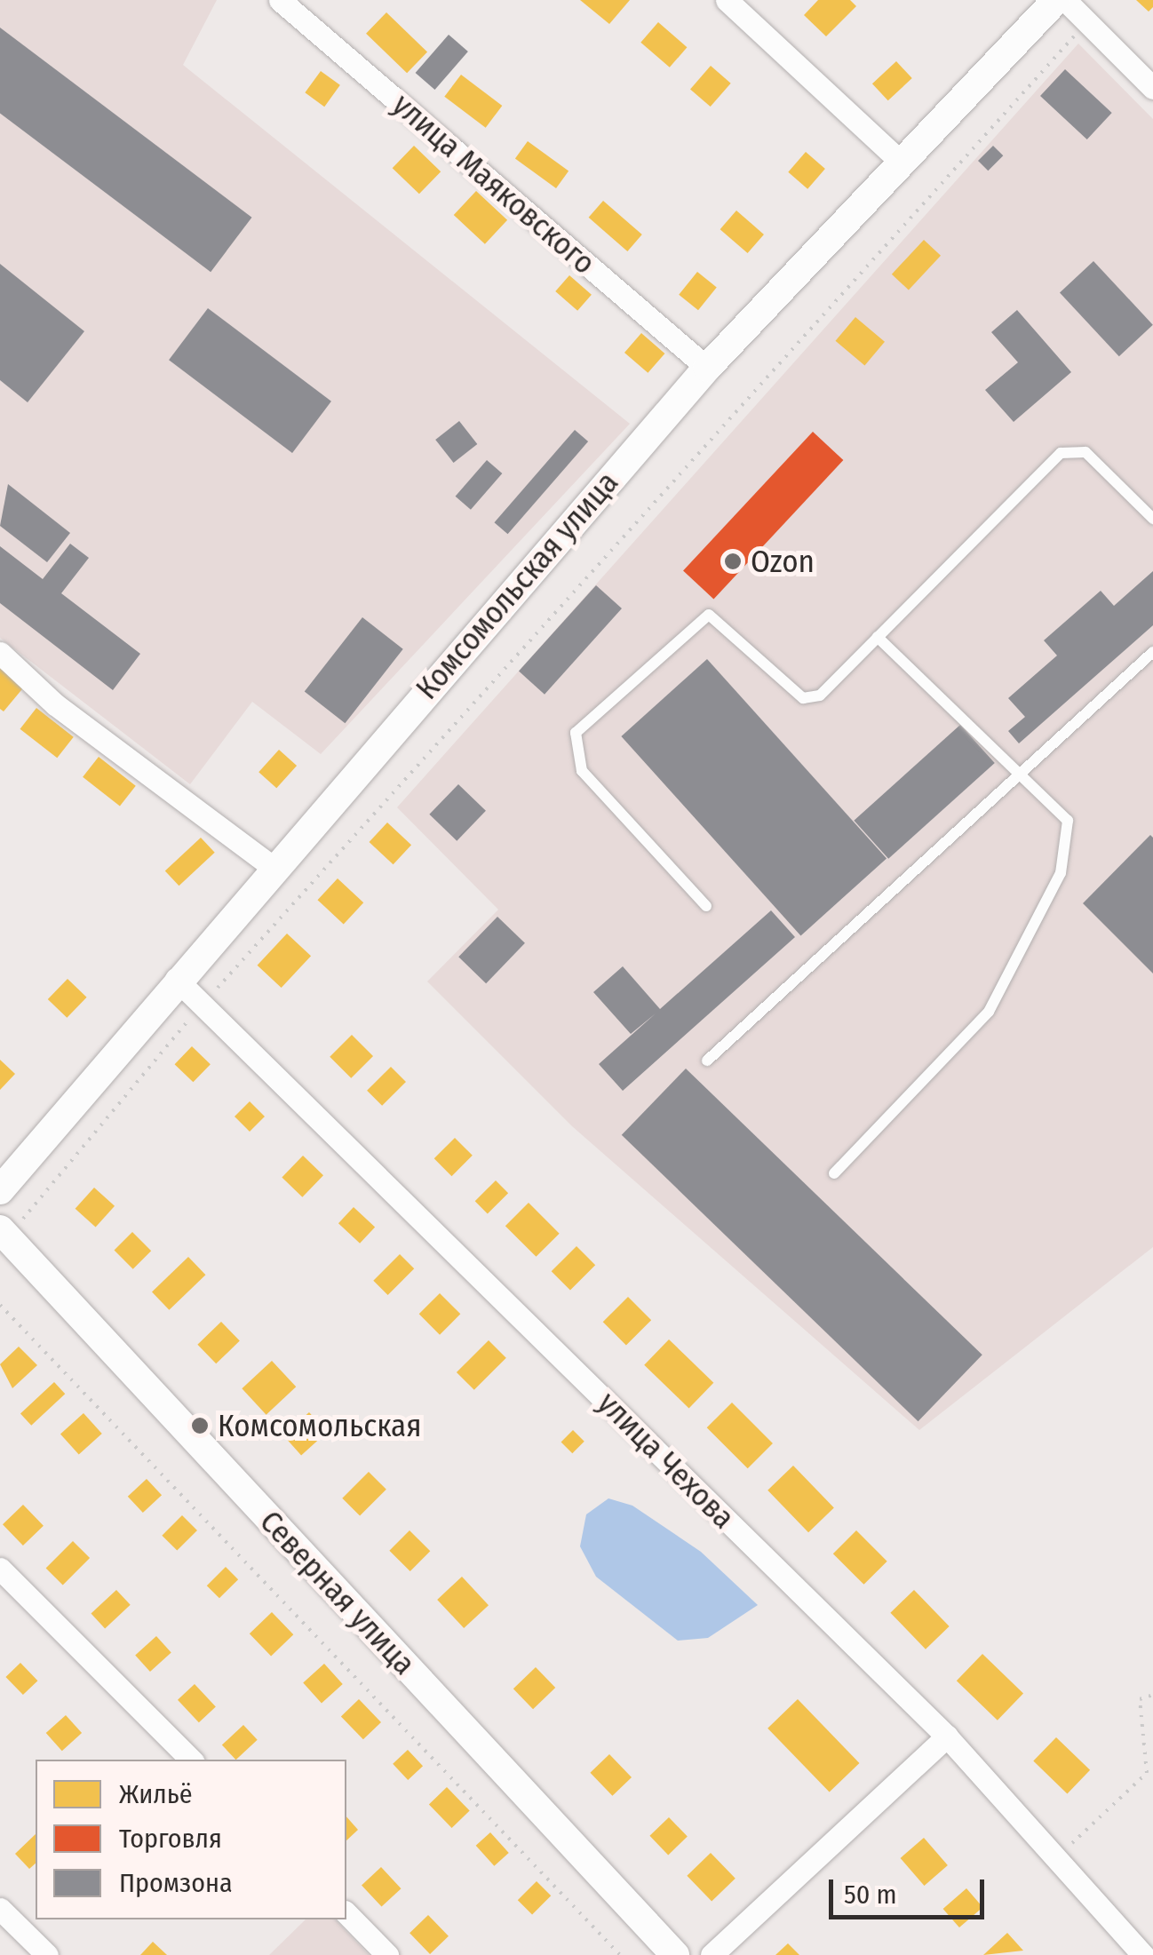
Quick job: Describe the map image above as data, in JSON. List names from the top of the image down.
{
  "streets": {
    "street": [
      "улица Маяковского",
      "Комсомольская улица",
      "улица Чехова",
      "Северная улица"
    ]
  },
  "crossings": [
    ["улица Маяковского", "Комсомольская улица"],
    ["Комсомольская улица", "улица Чехова"]
  ],
  "places": ["Ozon", "Комсомольская"],
  "legend": ["Жильё", "Торговля", "Промзона"],
  "scale_bar": "50 m"
}
